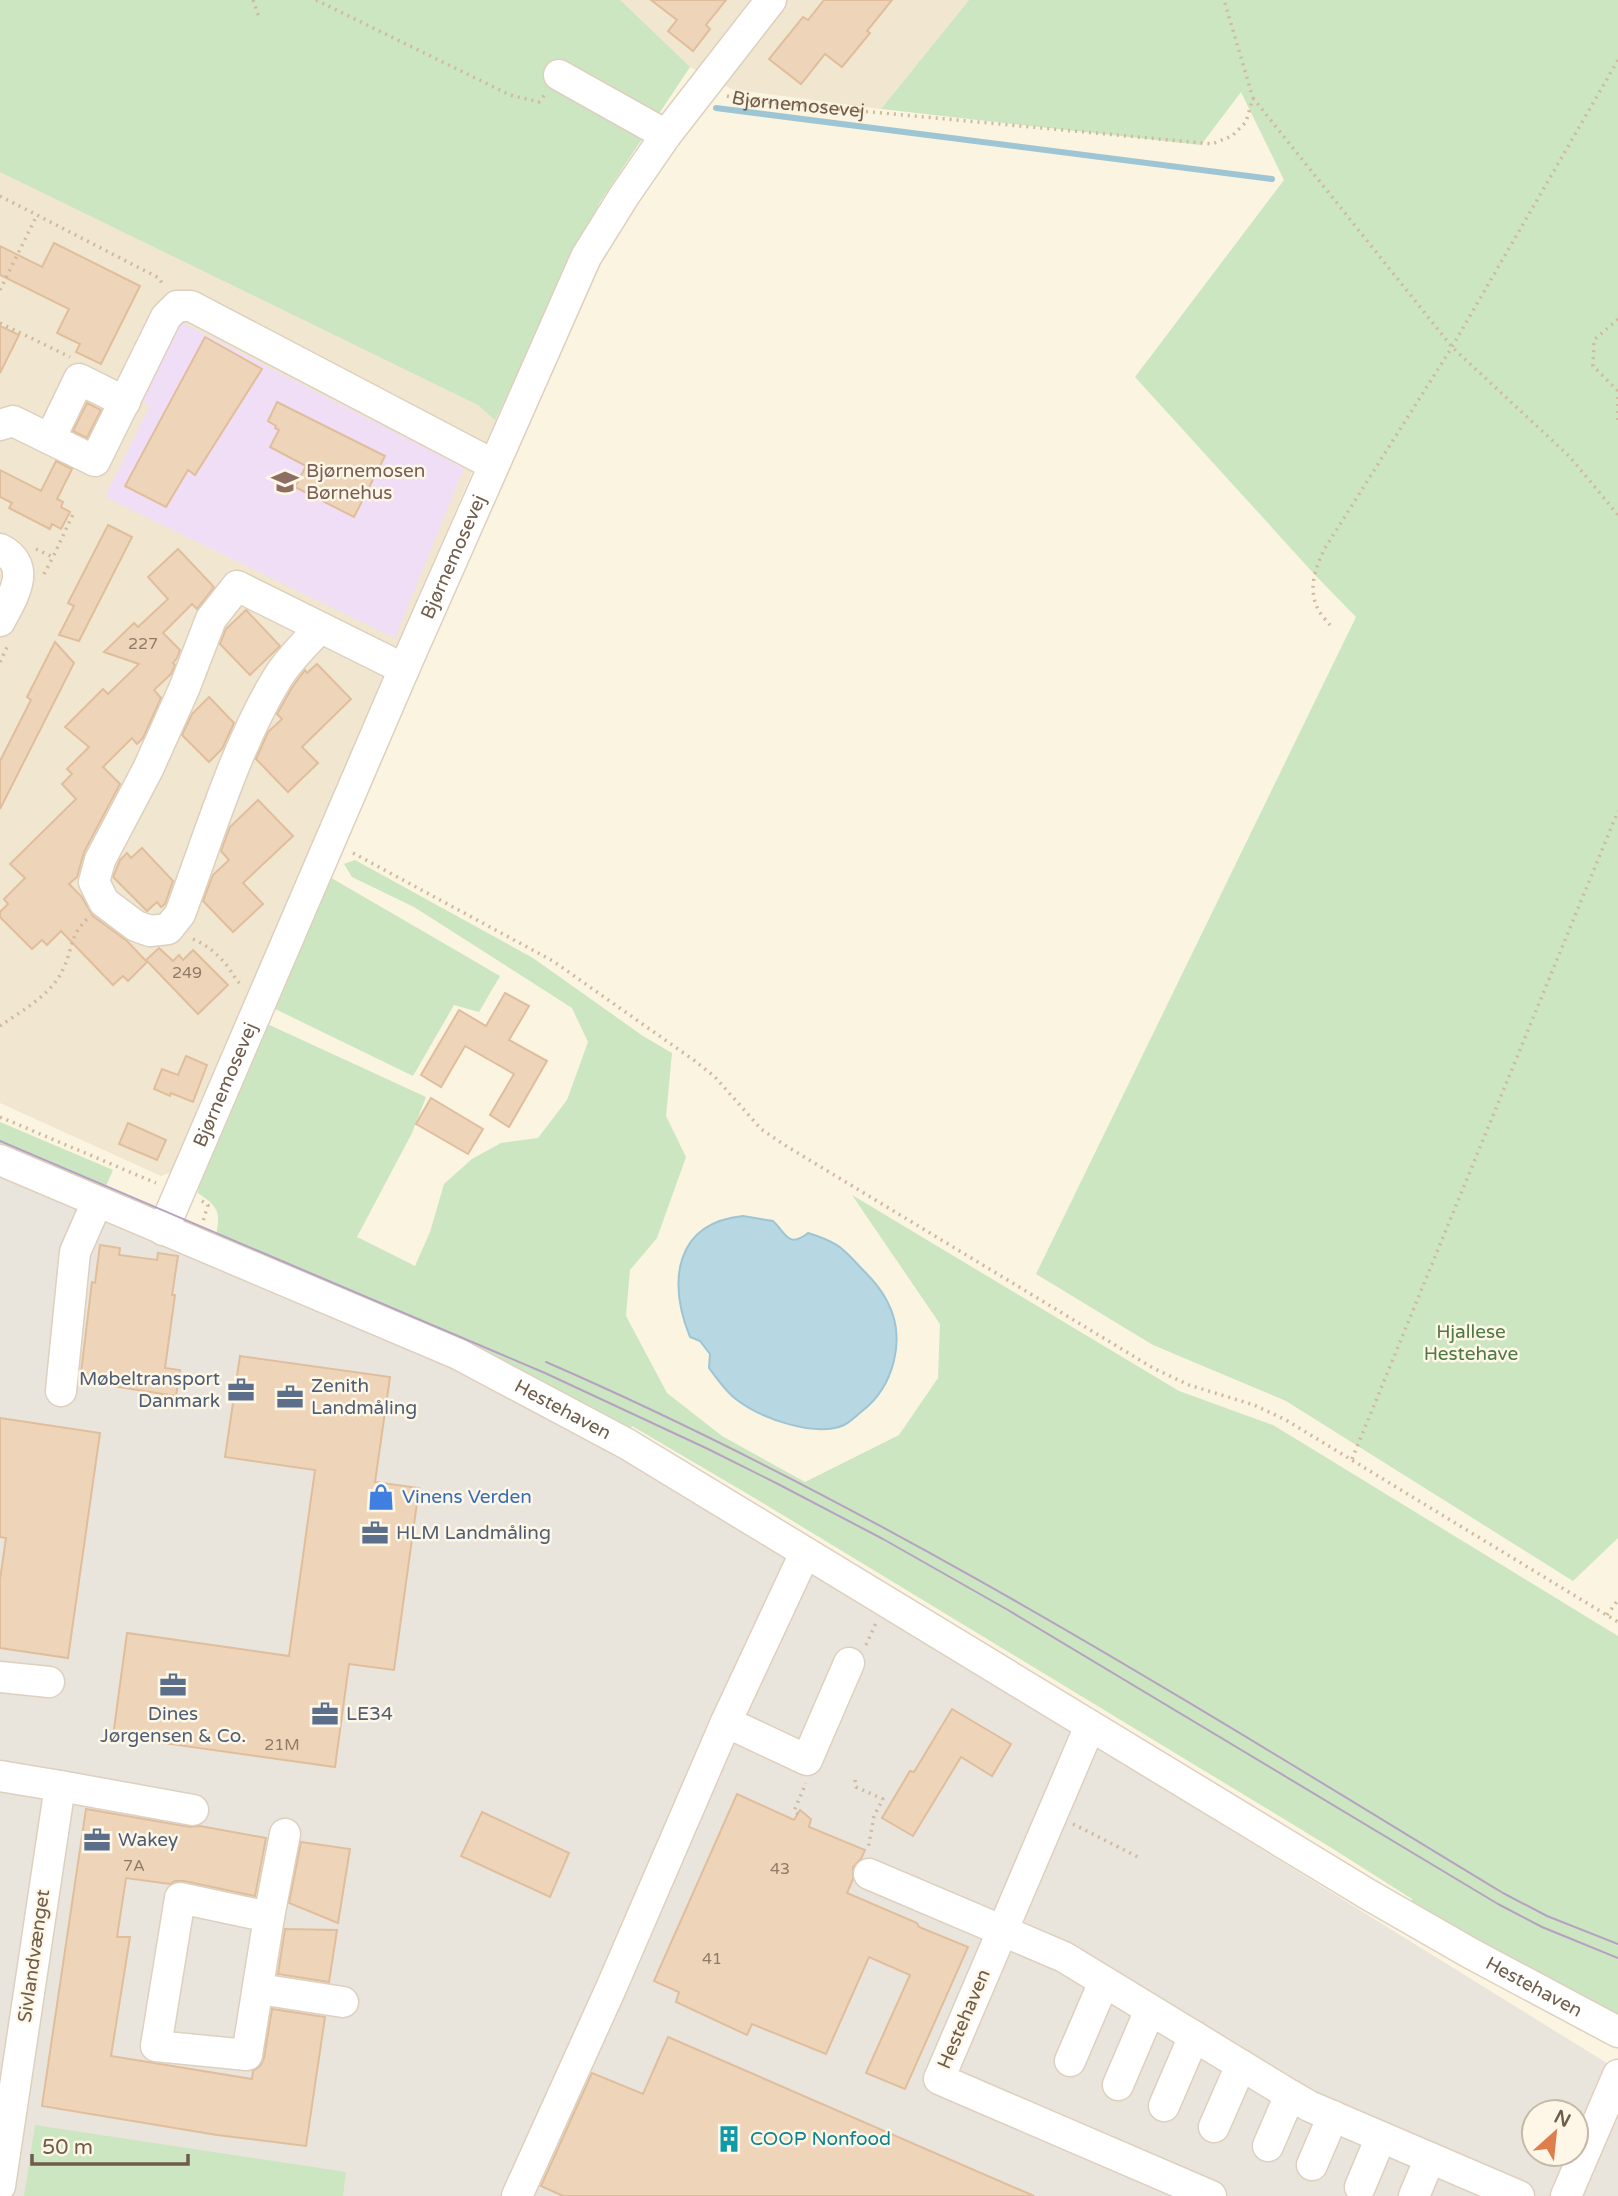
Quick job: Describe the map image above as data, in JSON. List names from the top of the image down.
{
  "streets": {
    "street": ["Bjørnemosevej", "Hestehaven", "Sivlandvænget"]
  },
  "crossings": [
    ["Bjørnemosevej", "Hestehaven"]
  ],
  "parks": ["Hjallese Hestehave"],
  "places": {
    "school or university": ["Bjørnemosen Børnehus"],
    "office": [
      "Møbeltransport Danmark",
      "Zenith Landmåling",
      "HLM Landmåling",
      "Dines Jørgensen & Co.",
      "LE34",
      "Wakey"
    ],
    "shop": ["Vinens Verden"],
    "building": ["COOP Nonfood"]
  },
  "house_numbers": [
    "227",
    "249",
    "21M",
    "7A",
    "43",
    "41"
  ],
  "scale_bar": "50 m",
  "north": "top right"
}
